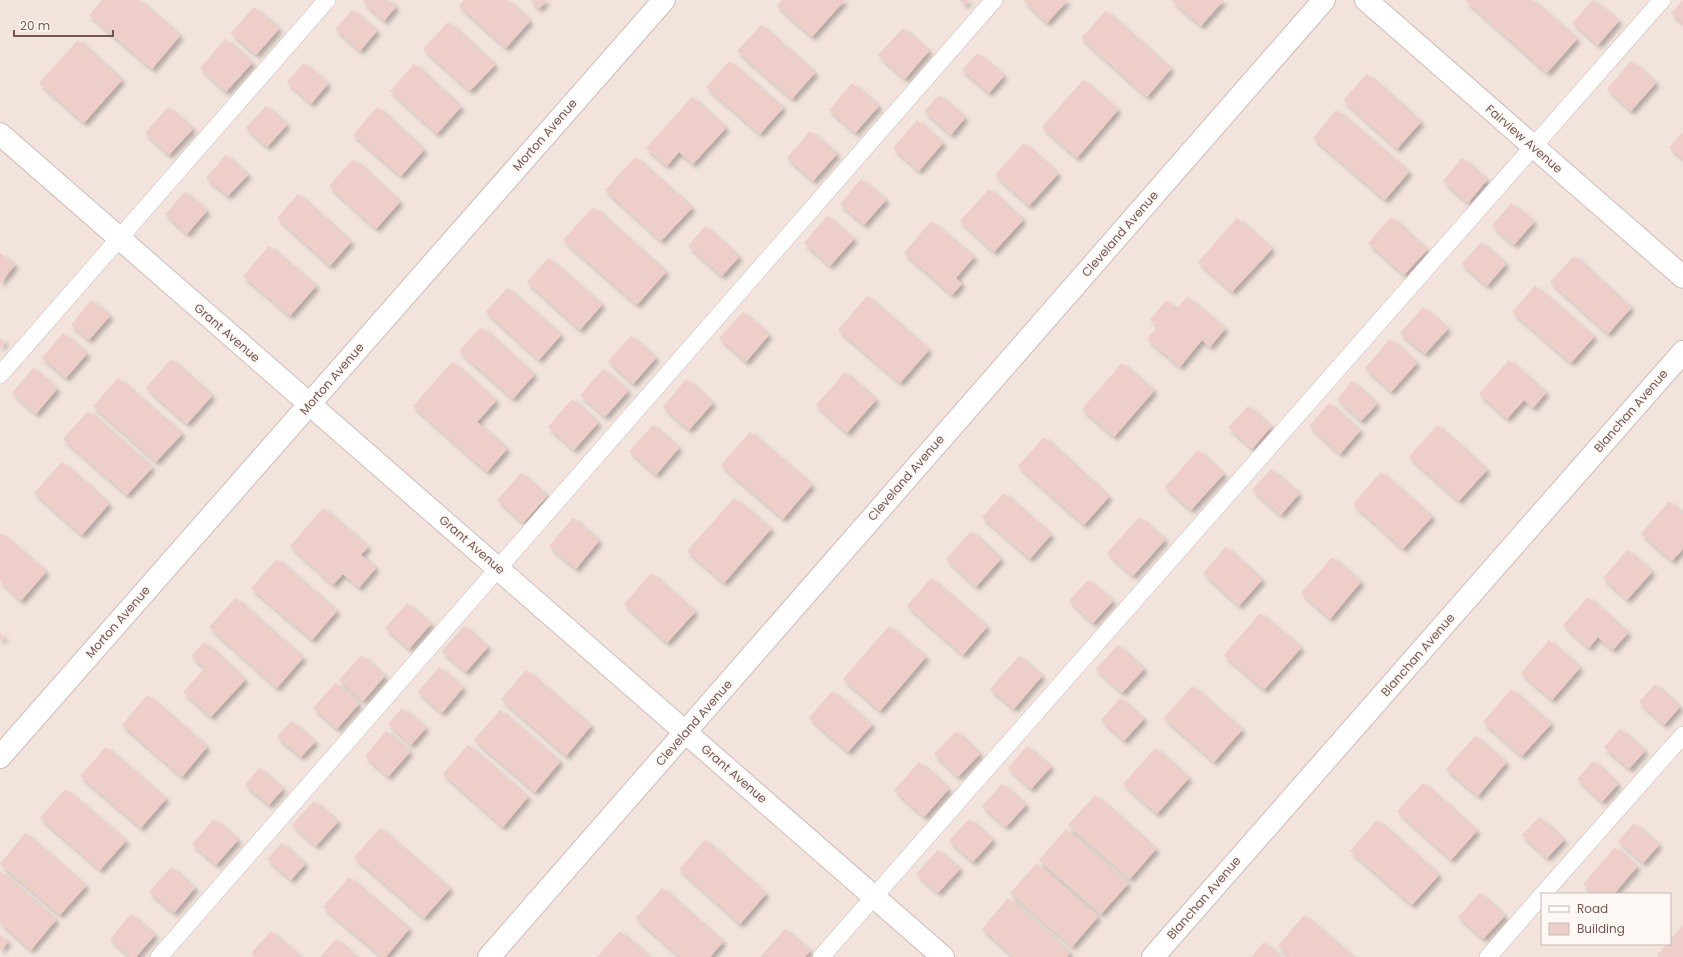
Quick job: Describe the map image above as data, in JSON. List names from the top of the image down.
{
  "streets": {
    "street": [
      "Morton Avenue",
      "Fairview Avenue",
      "Cleveland Avenue",
      "Grant Avenue",
      "Blanchan Avenue"
    ]
  },
  "crossings": [
    ["Morton Avenue", "Grant Avenue"],
    ["Cleveland Avenue", "Grant Avenue"]
  ],
  "legend": ["Road", "Building"],
  "scale_bar": "20 m"
}
